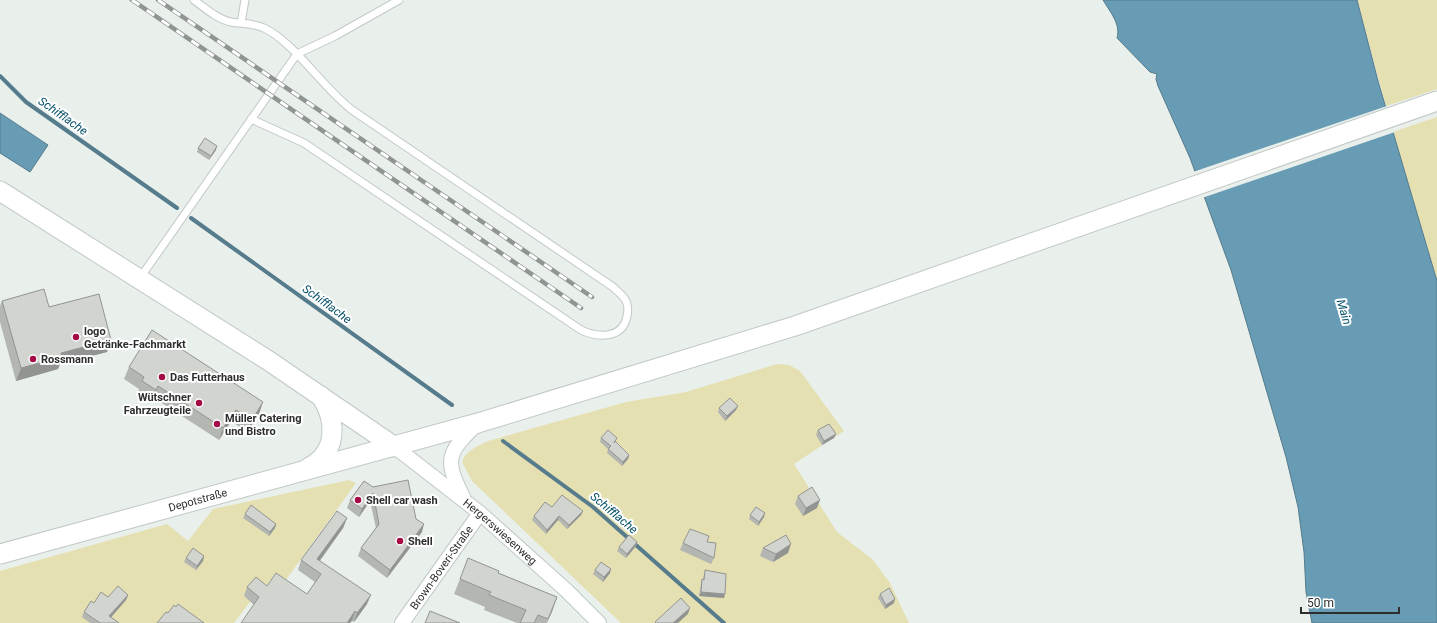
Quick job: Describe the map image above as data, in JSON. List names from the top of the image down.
{
  "streets": {
    "main road": ["Depotstraße"],
    "street": ["Hergerswiesenweg", "Brown-Boveri-Straße"]
  },
  "crossings": [
    ["Depotstraße", "Hergerswiesenweg"],
    ["Hergerswiesenweg", "Brown-Boveri-Straße"]
  ],
  "water": ["Schifflache", "Main"],
  "places": [
    "logo Getränke-Fachmarkt",
    "Rossmann",
    "Das Futterhaus",
    "Wütschner Fahrzeugteile",
    "Müller Catering und Bistro",
    "Shell car wash",
    "Shell"
  ],
  "scale_bar": "50 m"
}
